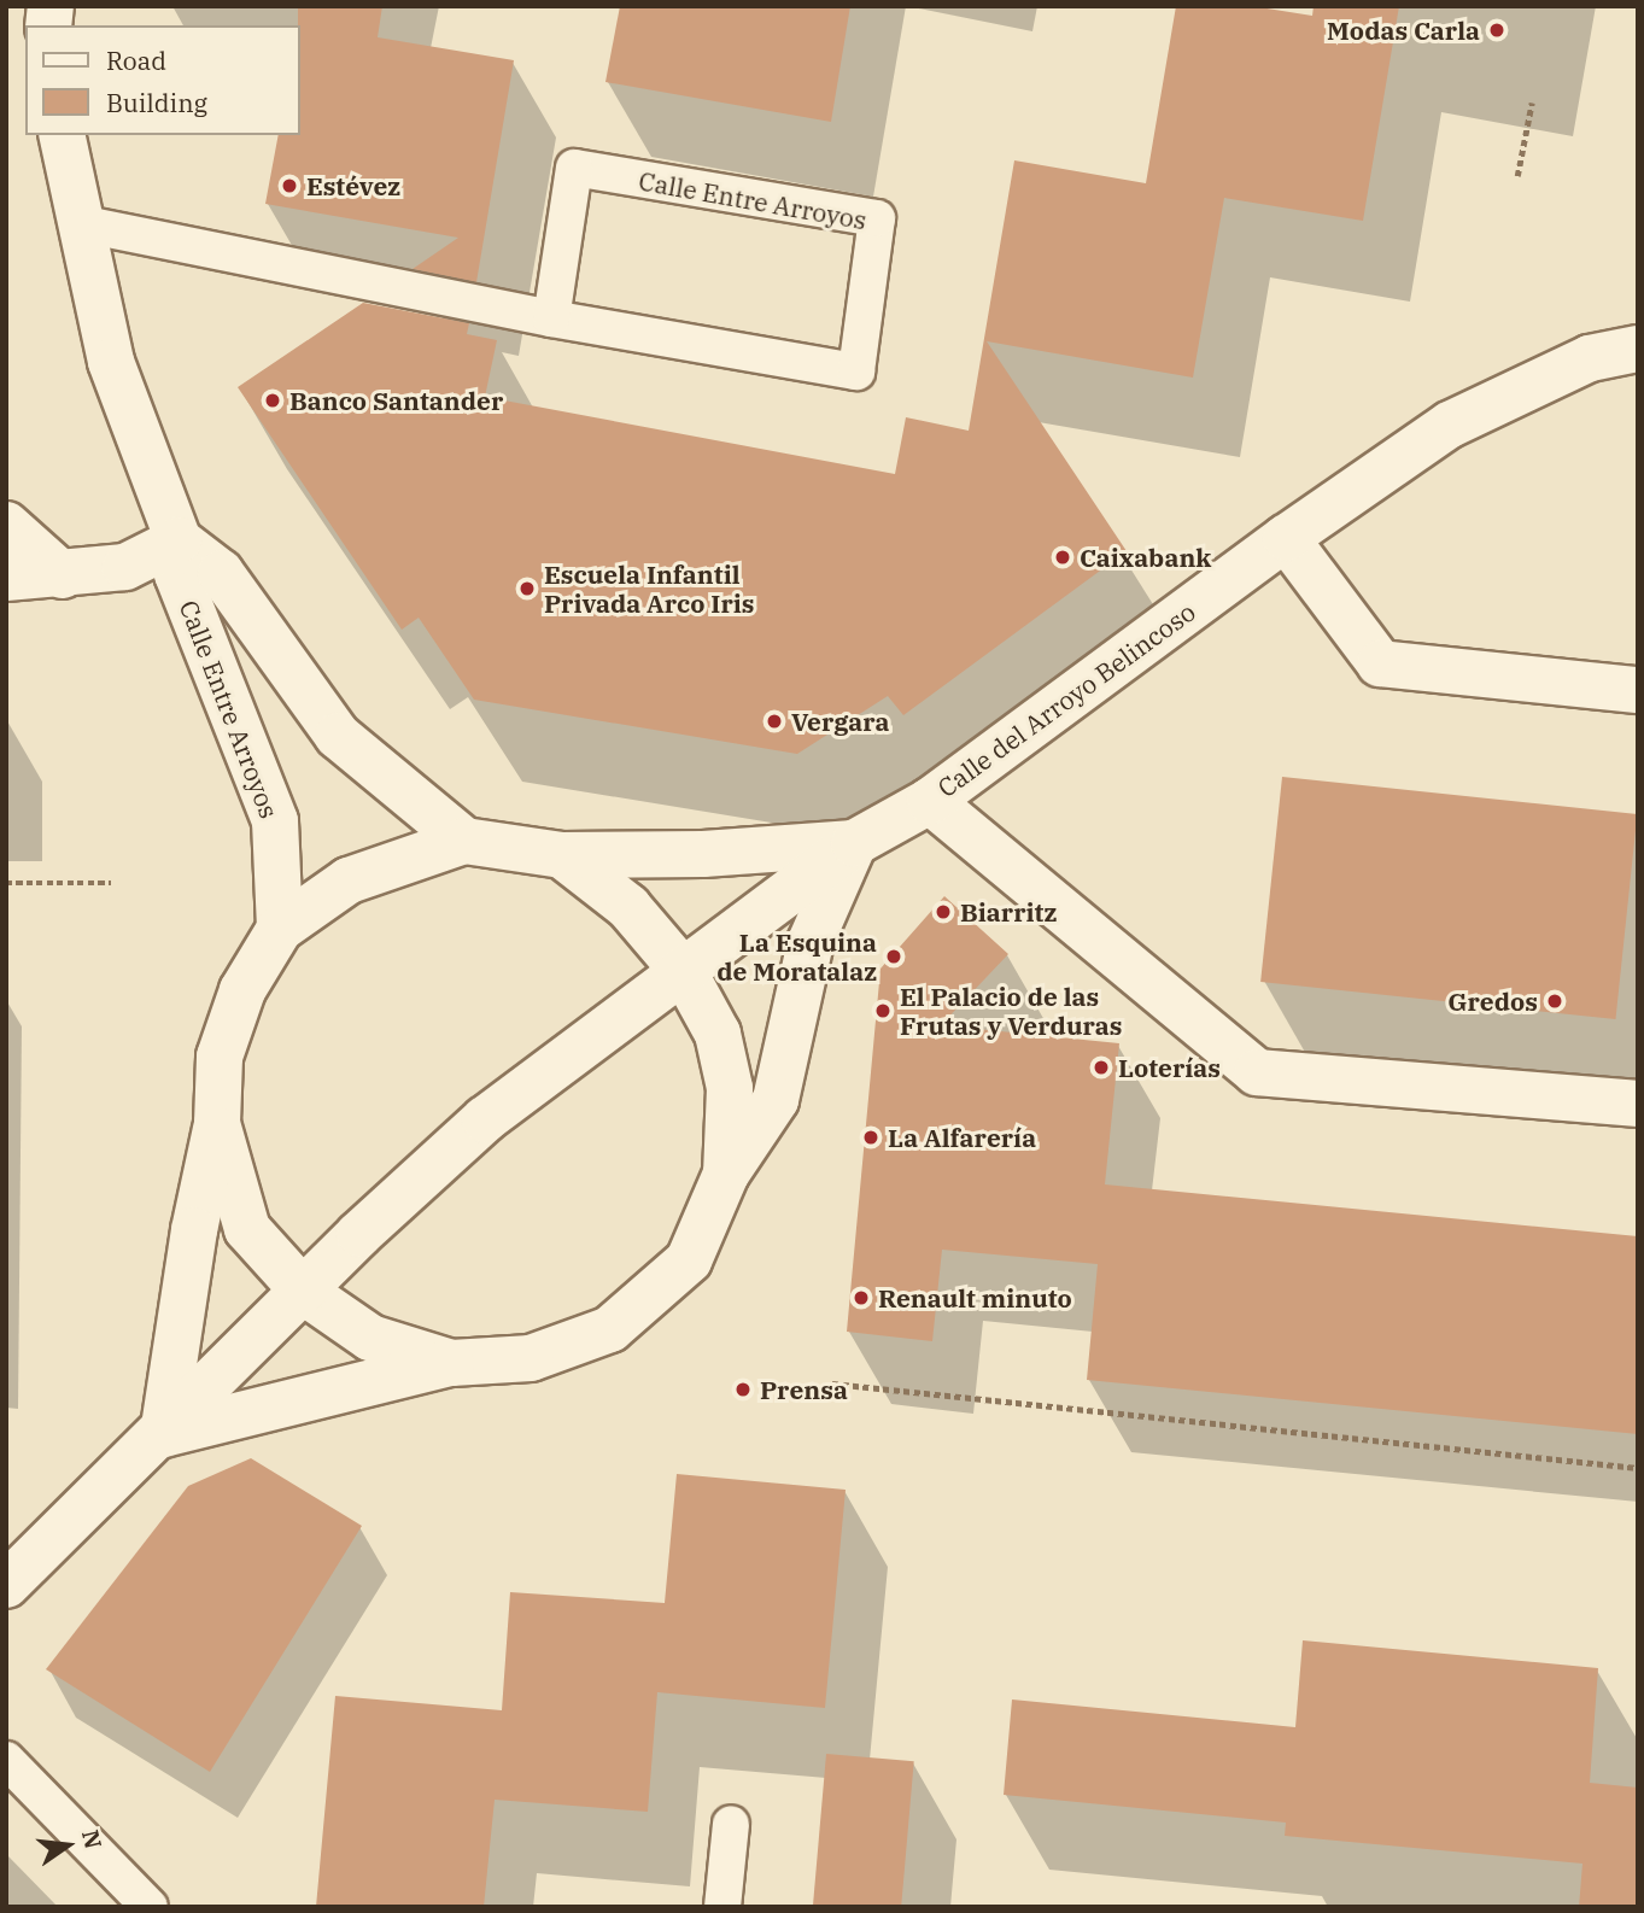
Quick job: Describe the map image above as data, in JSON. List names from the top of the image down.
{
  "streets": {
    "street": ["Calle Entre Arroyos", "Calle del Arroyo Belincoso"]
  },
  "crossings": [
    ["Calle Entre Arroyos", "Calle del Arroyo Belincoso"]
  ],
  "places": [
    "Modas Carla",
    "Estévez",
    "Banco Santander",
    "Caixabank",
    "Escuela Infantil Privada Arco Iris",
    "Vergara",
    "Biarritz",
    "La Esquina de Moratalaz",
    "Gredos",
    "El Palacio de las Frutas y Verduras",
    "Loterías",
    "La Alfarería",
    "Renault minuto",
    "Prensa"
  ],
  "legend": ["Road", "Building"],
  "north": "right"
}
